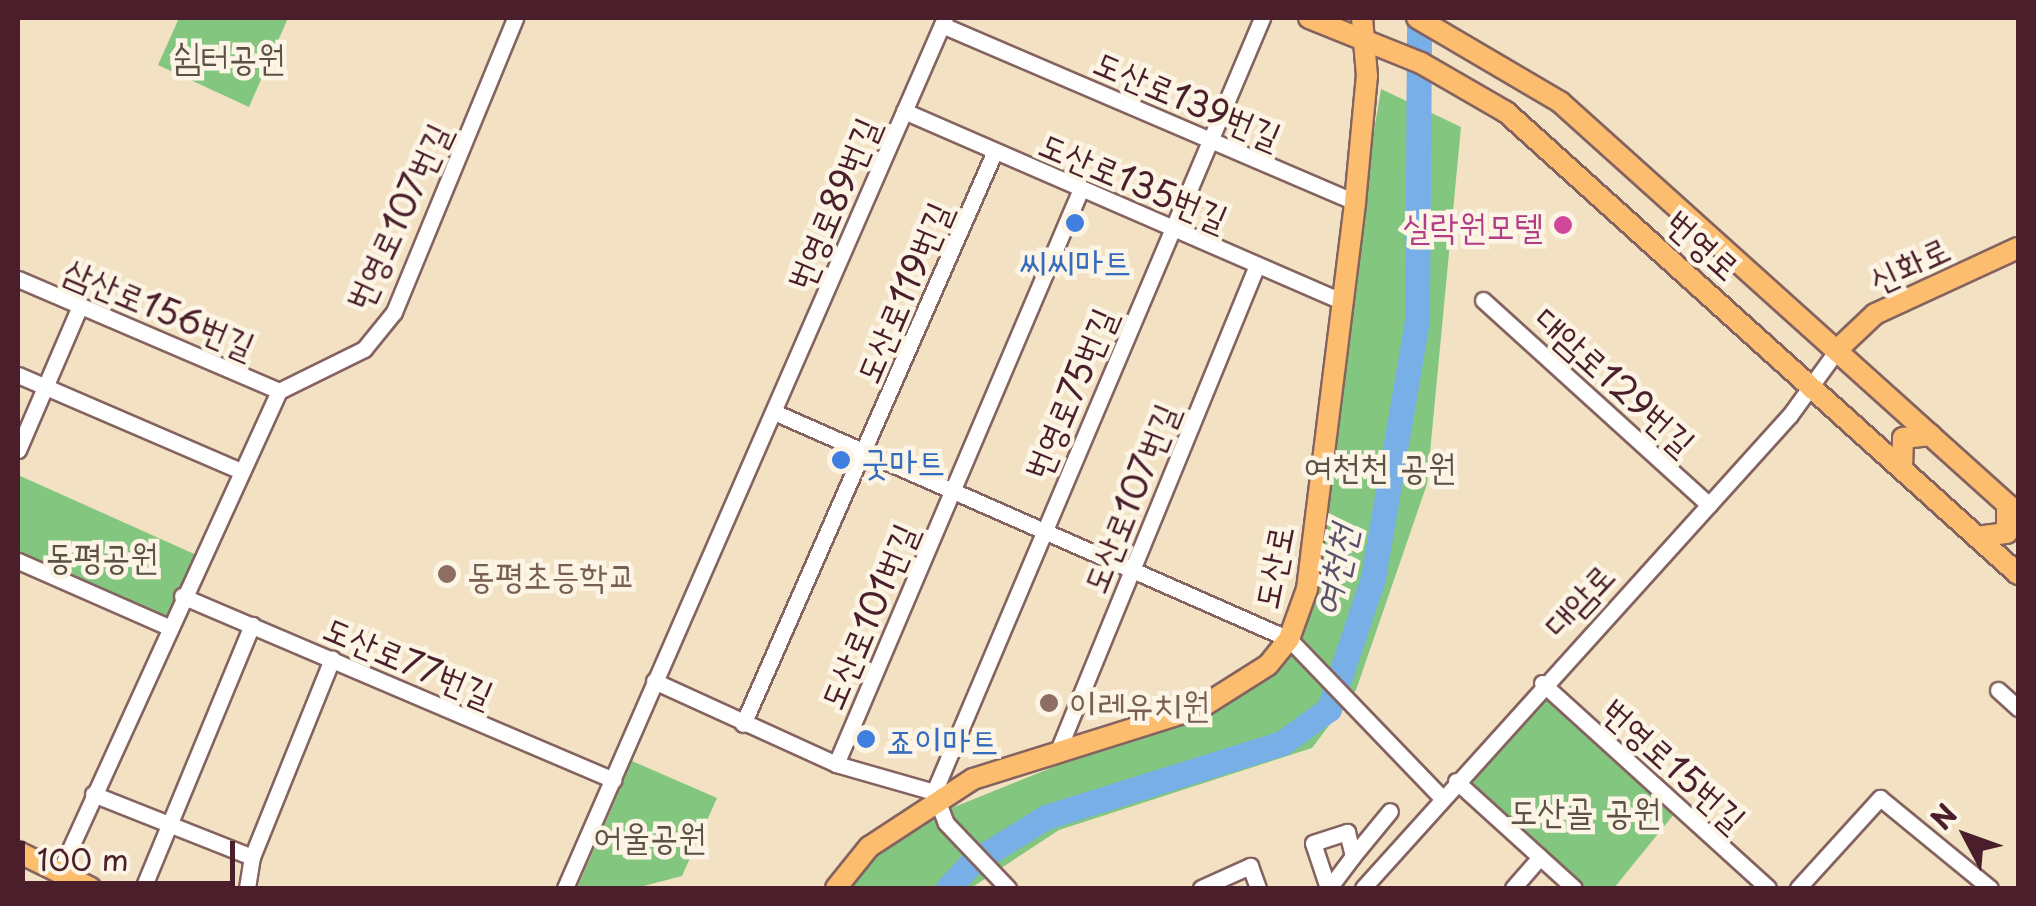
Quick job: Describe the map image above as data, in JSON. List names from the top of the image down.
{
  "streets": {
    "main road": ["번영로", "신화로", "도산로"],
    "street": [
      "도산로139번길",
      "도산로135번길",
      "번영로89번길",
      "번영로107번길",
      "도산로119번길",
      "삼산로156번길",
      "대암로129번길",
      "번영로75번길",
      "도산로107번길",
      "대암로",
      "도산로101번길",
      "도산로77번길",
      "번영로15번길"
    ]
  },
  "crossings": [
    ["도산로139번길", "번영로89번길"],
    ["도산로139번길", "번영로75번길"],
    ["도산로139번길", "도산로"],
    ["도산로135번길", "번영로89번길"],
    ["도산로135번길", "도산로119번길"],
    ["도산로135번길", "번영로75번길"],
    ["도산로135번길", "도산로107번길"],
    ["도산로135번길", "도산로"],
    ["번영로107번길", "삼산로156번길"],
    ["번영로", "신화로"],
    ["번영로", "도산로"],
    ["번영로", "대암로"],
    ["신화로", "대암로"],
    ["도산로119번길", "도산로101번길"],
    ["대암로129번길", "대암로"],
    ["번영로75번길", "도산로"],
    ["번영로75번길", "도산로101번길"],
    ["도산로107번길", "도산로"],
    ["도산로", "도산로101번길"],
    ["대암로", "번영로15번길"]
  ],
  "water": ["여천천"],
  "parks": [
    "쉼터공원",
    "여천천 공원",
    "동평공원",
    "도산골 공원",
    "어울공원"
  ],
  "places": [
    "씨씨마트",
    "실락원모텔",
    "굿마트",
    "동평초등학교",
    "이레유치원",
    "죠이마트"
  ],
  "scale_bar": "100 m",
  "north": "top left"
}
